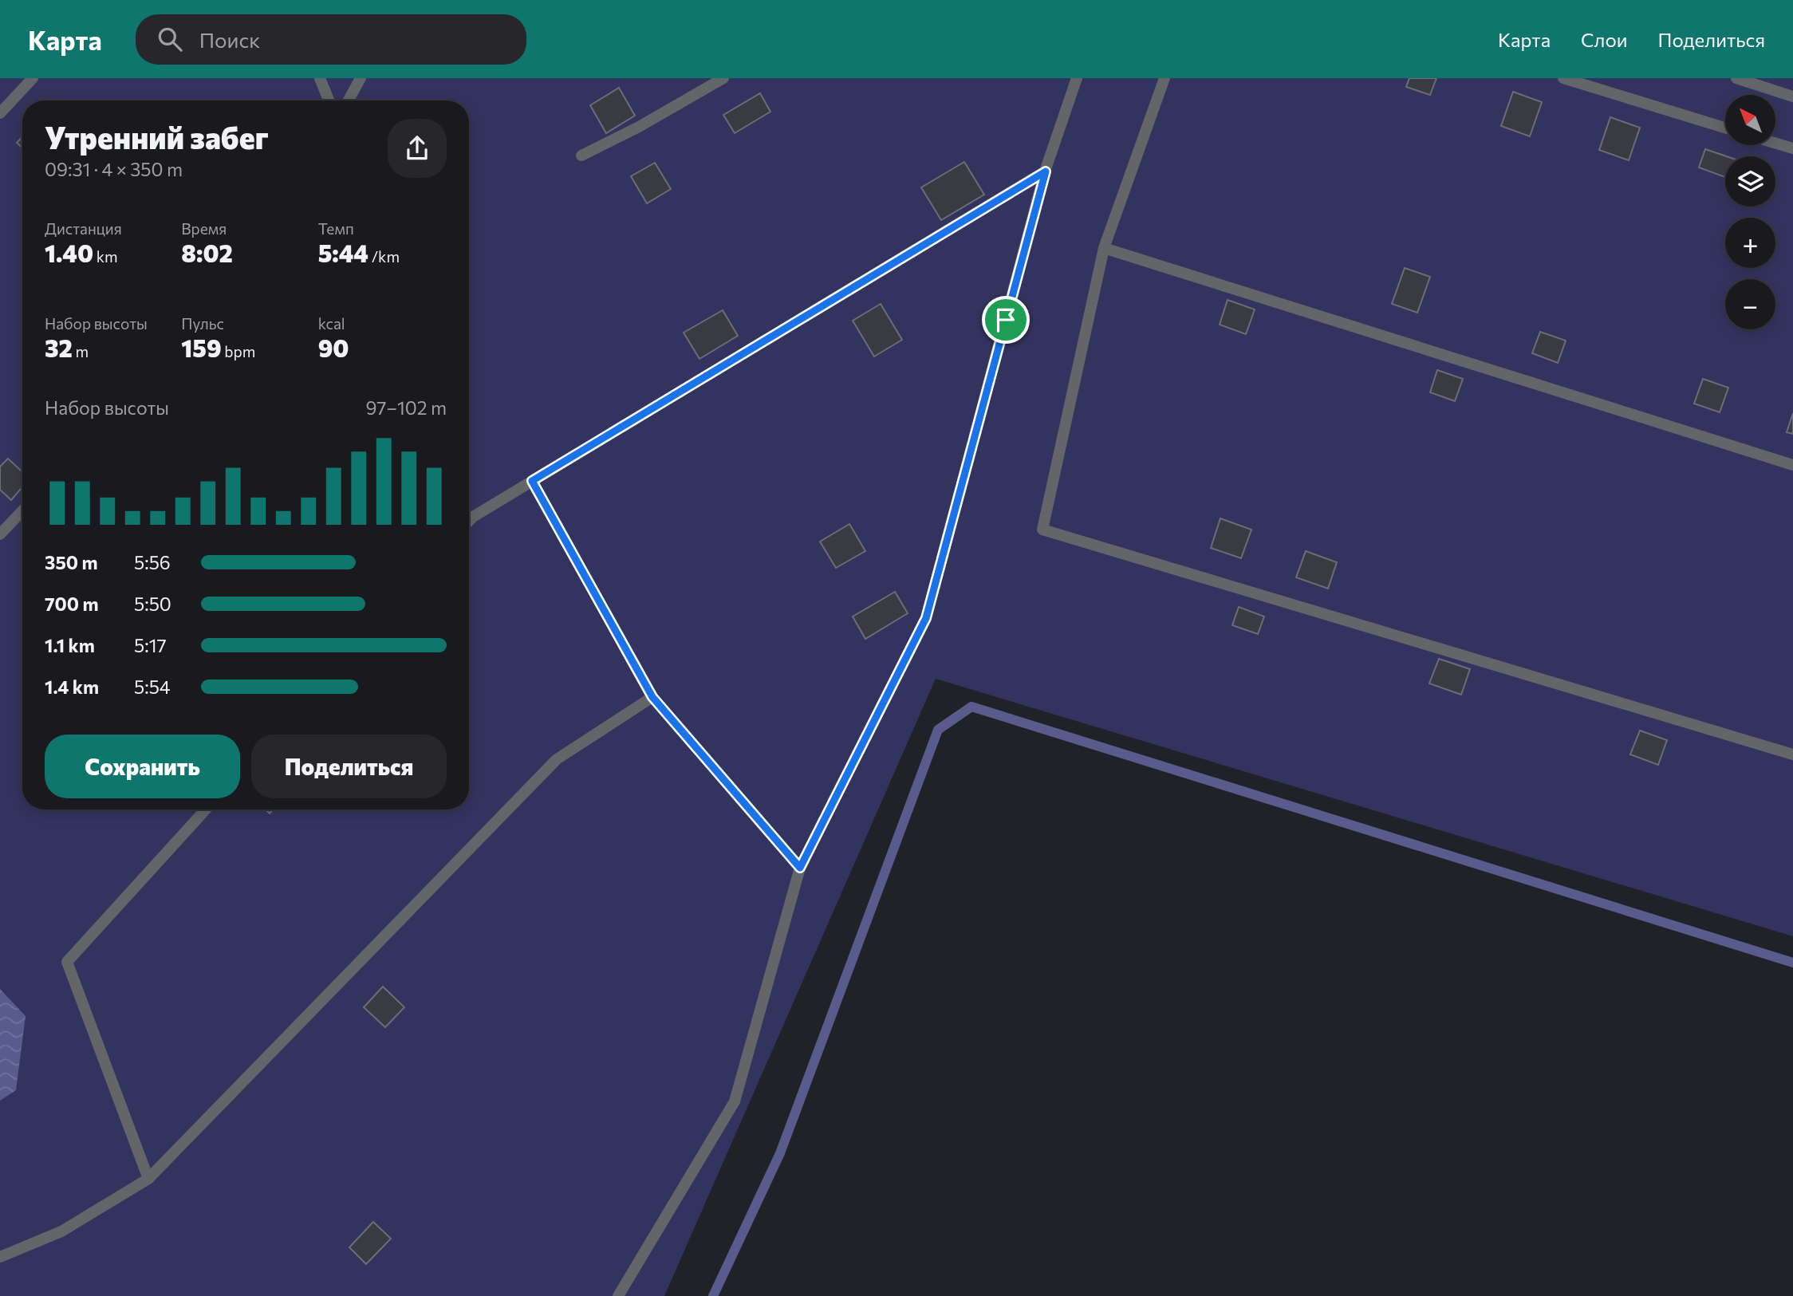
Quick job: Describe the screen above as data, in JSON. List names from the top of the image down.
{
  "north": "top left",
  "page": {
    "header": "Карта",
    "search": "Поиск",
    "nav": ["Карта", "Слои", "Поделиться"],
    "map_buttons": ["+", "−"],
    "heading": ["Утренний забег", "09:31 · 4 × 350 m"],
    "stats": [
      ["Дистанция", "1.40 km"],
      ["Время", "8:02"],
      ["Темп", "5:44 /km"],
      ["Набор высоты", "32 m"],
      ["Пульс", "159 bpm"],
      ["kcal", "90"]
    ],
    "chart": ["Набор высоты", "97–102 m"],
    "list": [
      {
        "name": "350 m",
        "note": "5:56"
      },
      {
        "name": "700 m",
        "note": "5:50"
      },
      {
        "name": "1.1 km",
        "note": "5:17"
      },
      {
        "name": "1.4 km",
        "note": "5:54"
      }
    ],
    "buttons": ["Сохранить", "Поделиться"]
  }
}
